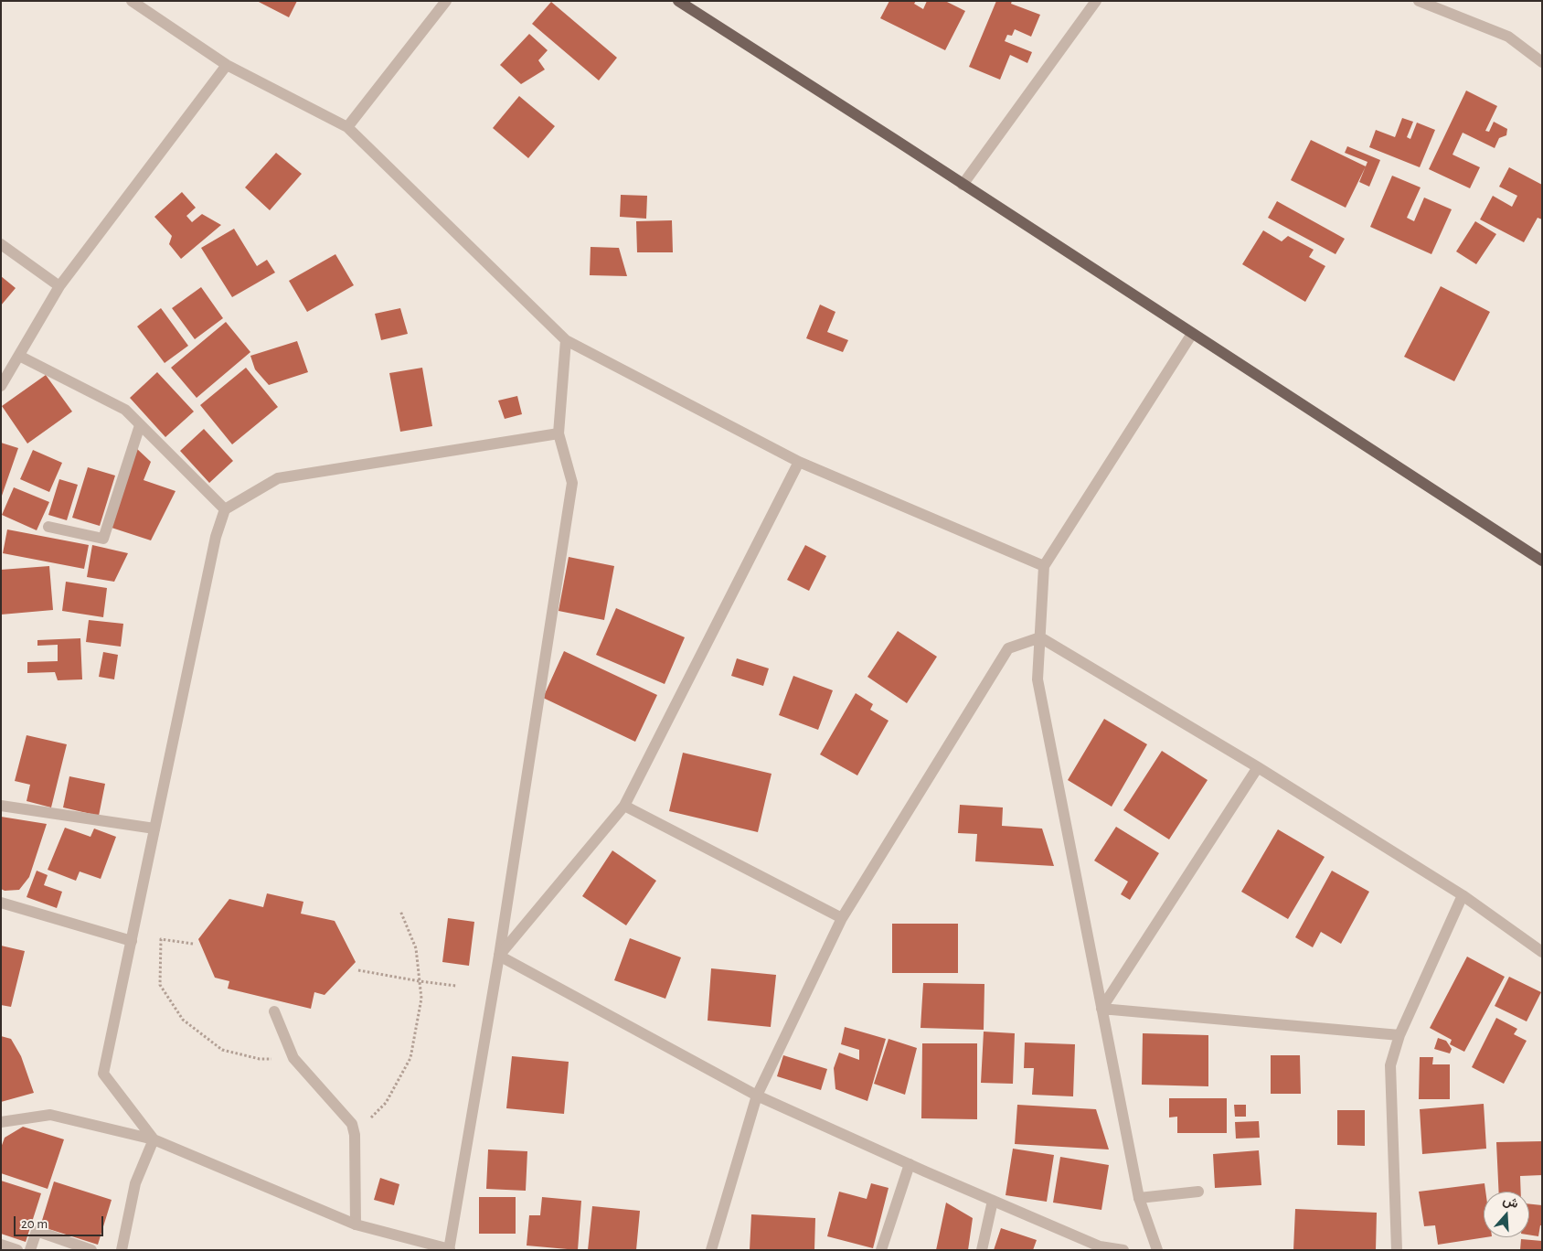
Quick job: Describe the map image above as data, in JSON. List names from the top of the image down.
{
  "scale_bar": "20 m",
  "north": "top"
}
